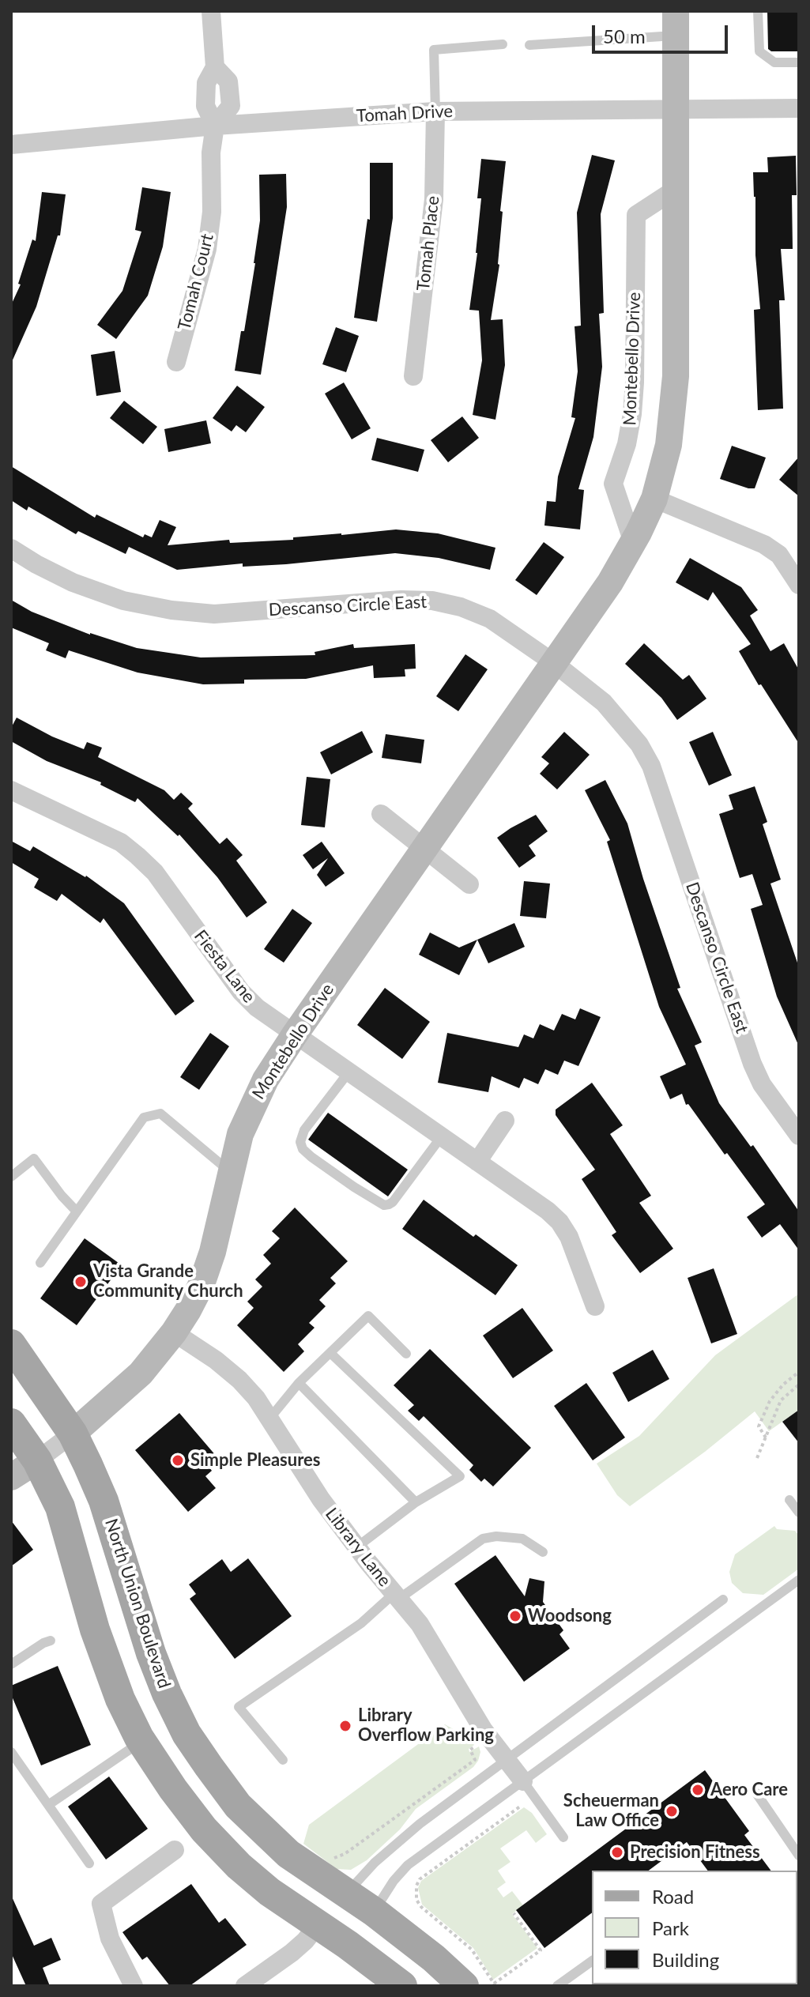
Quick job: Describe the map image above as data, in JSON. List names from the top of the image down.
{
  "streets": {
    "main road": ["North Union Boulevard"],
    "street": [
      "Tomah Drive",
      "Tomah Place",
      "Tomah Court",
      "Montebello Drive",
      "Descanso Circle East",
      "Fiesta Lane",
      "Library Lane"
    ]
  },
  "crossings": [
    ["Tomah Drive", "Tomah Place"],
    ["Tomah Drive", "Tomah Court"],
    ["Tomah Drive", "Montebello Drive"],
    ["Montebello Drive", "Descanso Circle East"],
    ["Montebello Drive", "Fiesta Lane"],
    ["Montebello Drive", "Library Lane"],
    ["Montebello Drive", "North Union Boulevard"]
  ],
  "places": [
    "Vista Grande Community Church",
    "Simple Pleasures",
    "Woodsong",
    "Library Overflow Parking",
    "Aero Care",
    "Scheuerman Law Office",
    "Precision Fitness"
  ],
  "legend": ["Road", "Park", "Building"],
  "scale_bar": "50 m"
}
